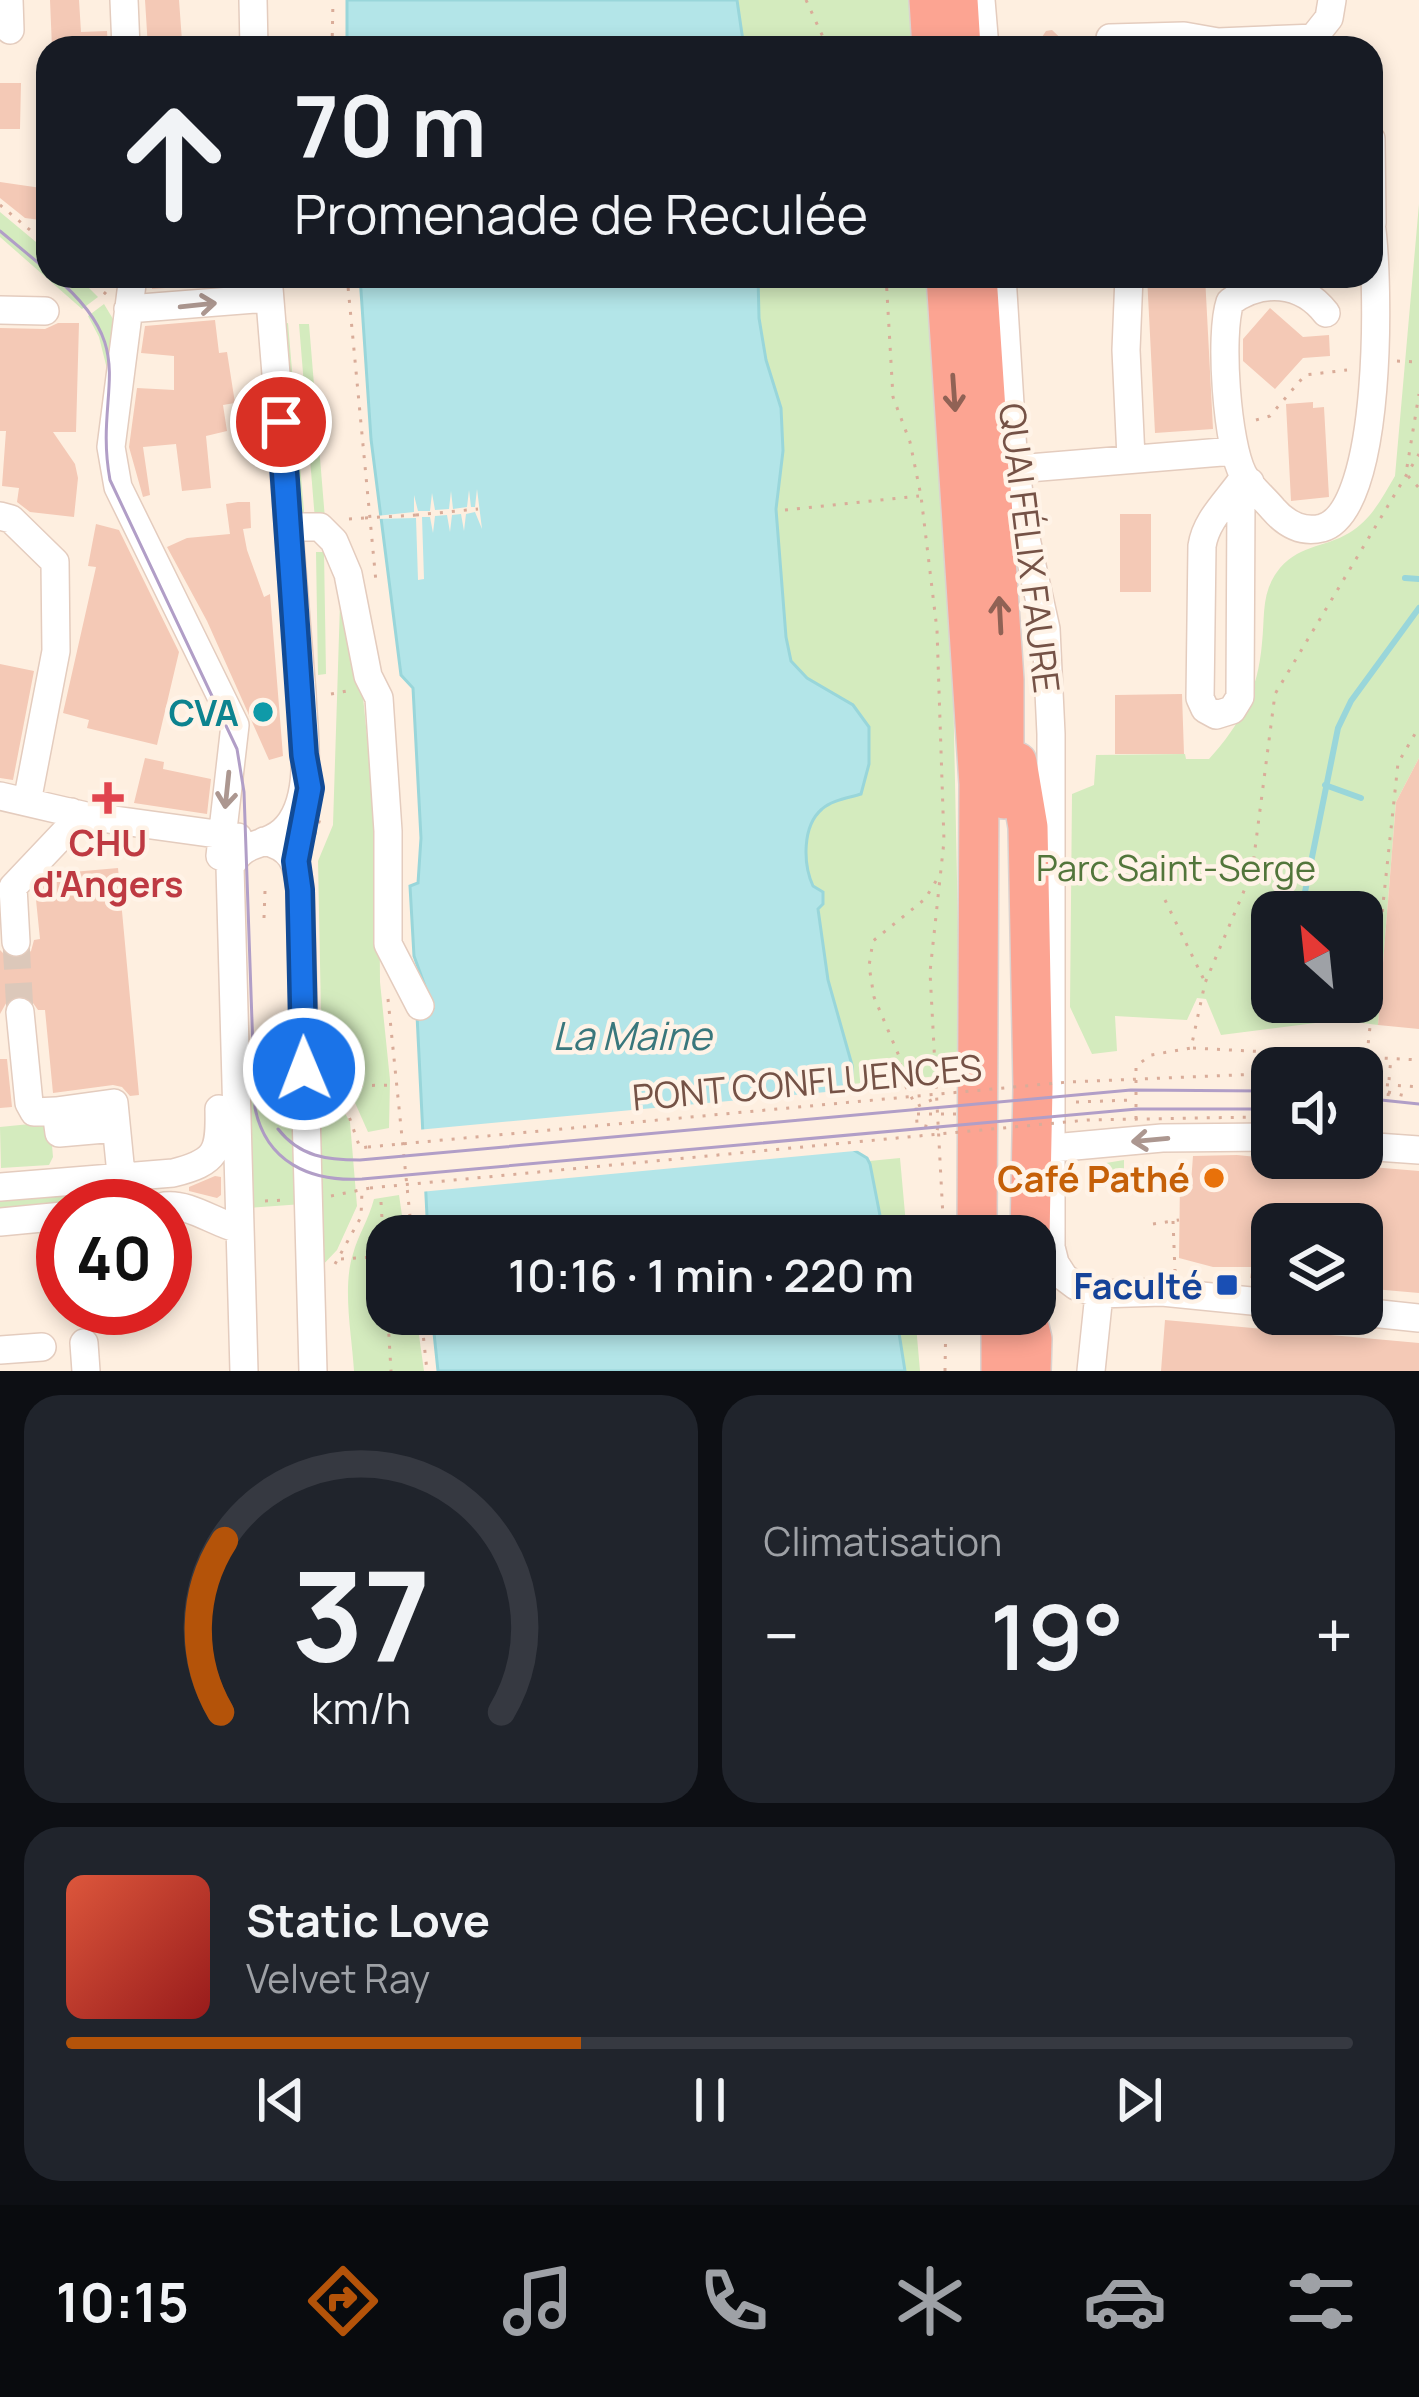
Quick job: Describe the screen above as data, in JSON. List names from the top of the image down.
{
  "streets": {
    "highway": ["QUAI FÉLIX FAURE"],
    "path": ["PONT CONFLUENCES"]
  },
  "water": ["La Maine"],
  "parks": ["Parc Saint-Serge"],
  "places": {
    "other": ["CVA", "Café Pathé"],
    "health": ["CHU d'Angers"],
    "transit": ["Faculté"]
  },
  "north": "top left",
  "page": {
    "turn": ["70 m", "Promenade de Reculée"],
    "limit": "40",
    "trip": "10:16 · 1 min · 220 m",
    "tile": "Climatisation",
    "heat": ["−", "19°", "+"],
    "song": ["Static Love", "Velvet Ray"],
    "tabs": "10:15",
    "gauge": ["37", "km/h"]
  }
}
